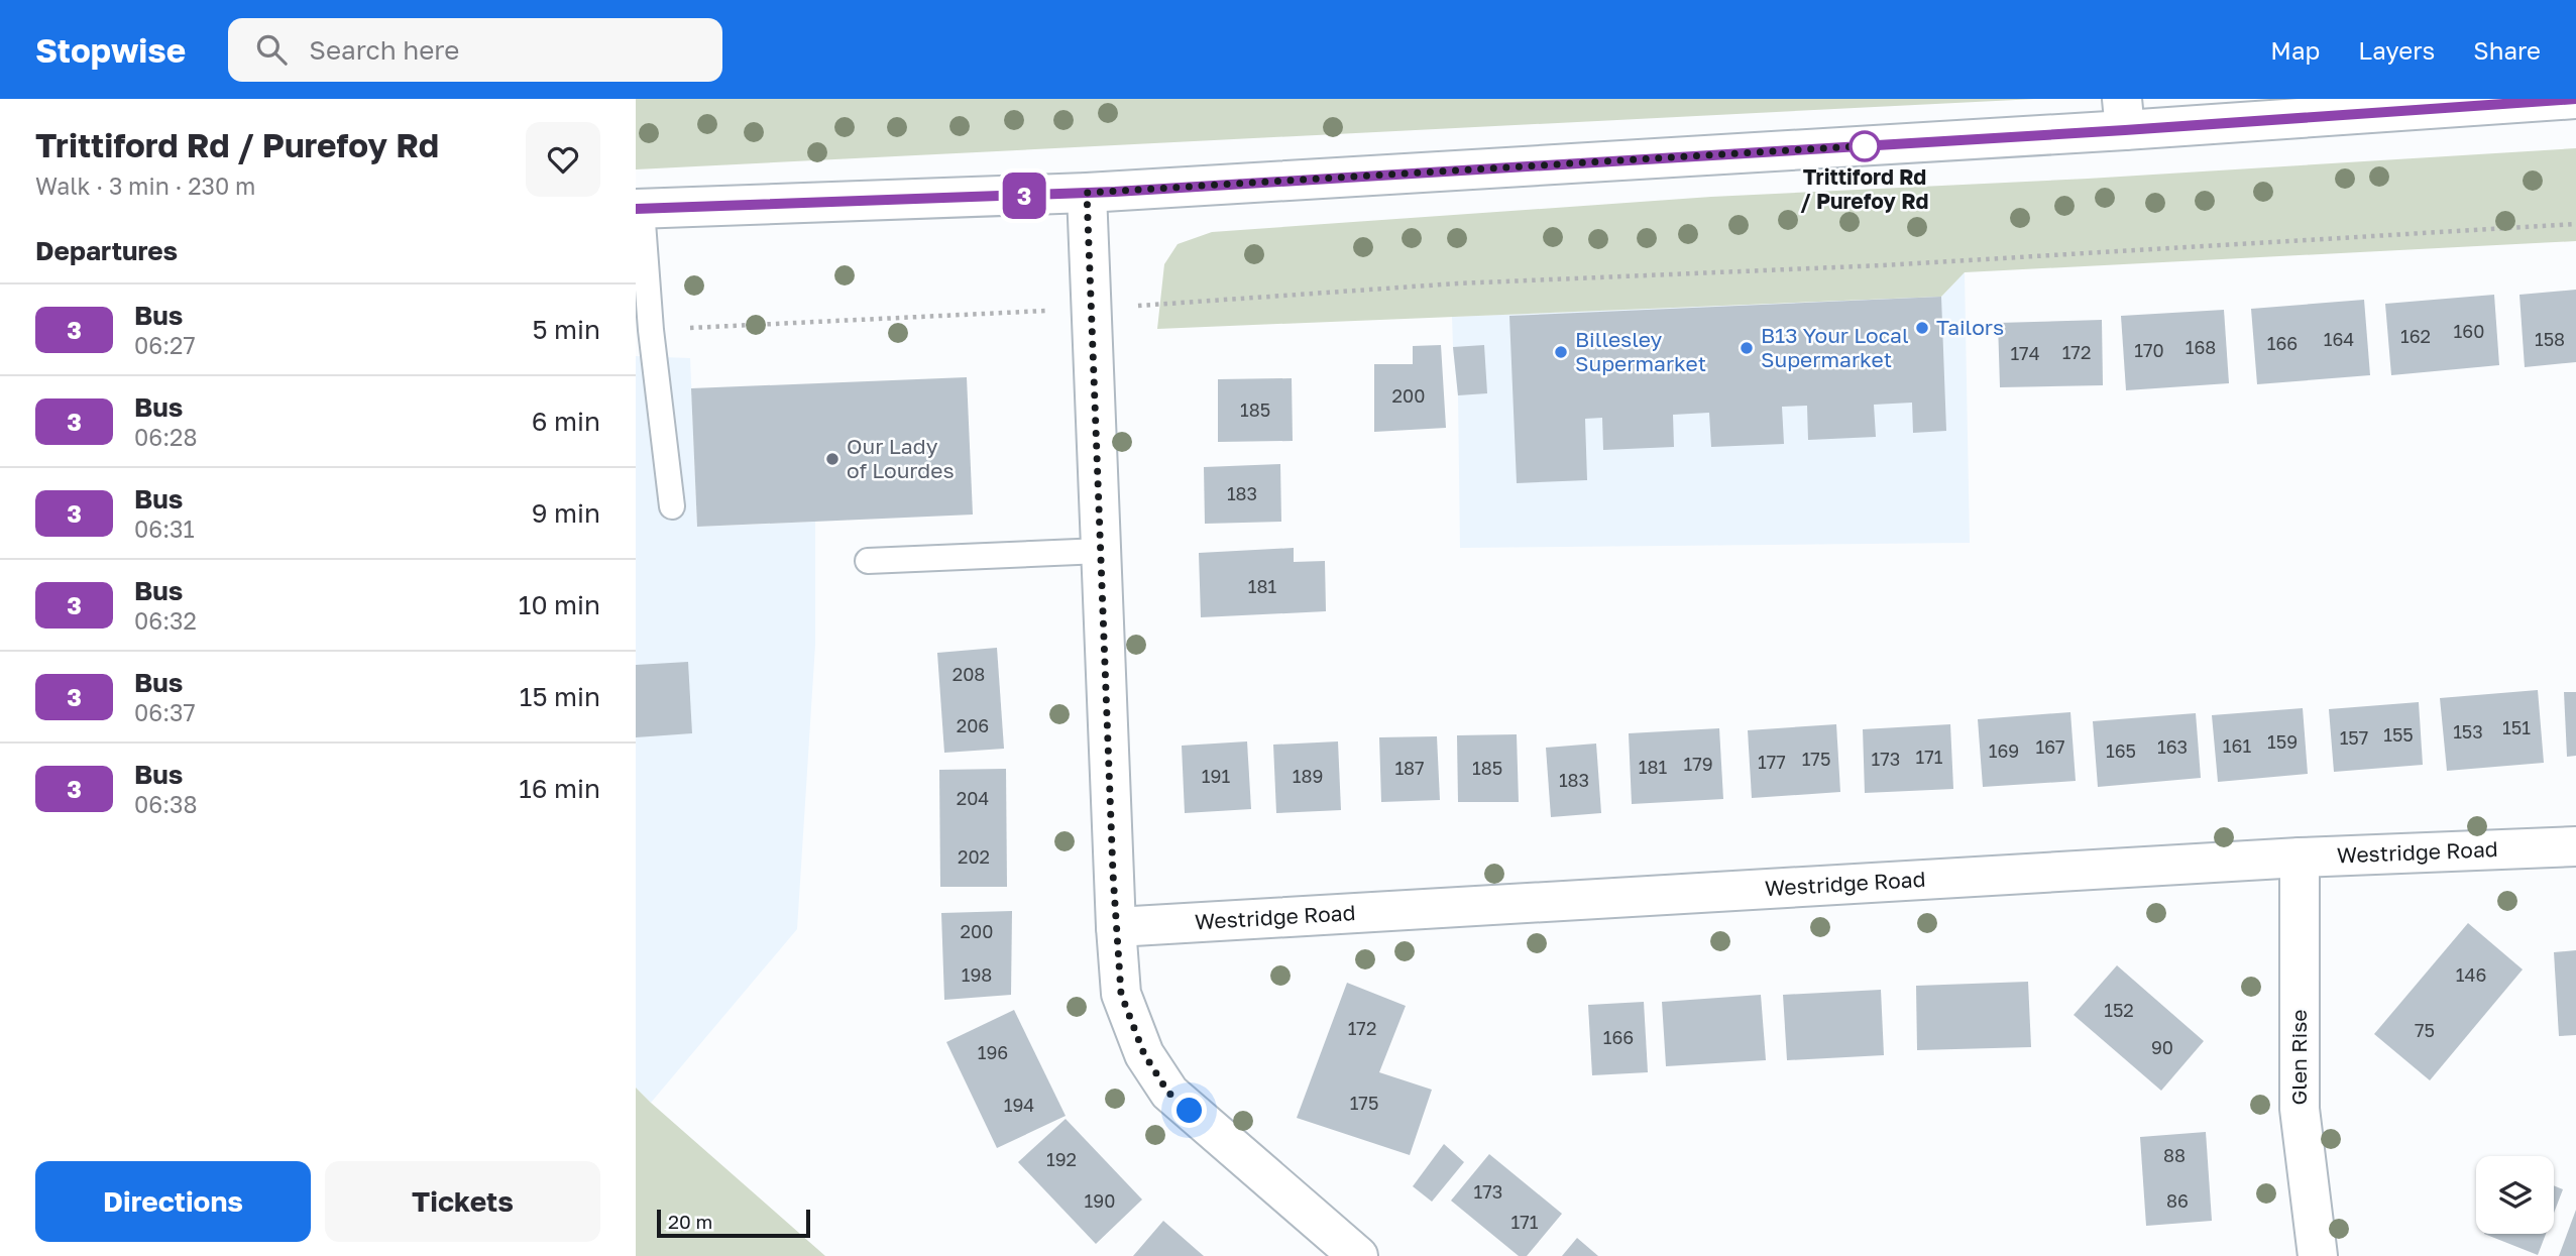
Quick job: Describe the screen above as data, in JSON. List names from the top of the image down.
{
  "streets": {
    "street": ["Westridge Road", "Glen Rise"]
  },
  "crossings": [
    ["Westridge Road", "Glen Rise"]
  ],
  "places": [
    "Trittiford Rd / Purefoy Rd",
    "Tailors",
    "B13 Your Local Supermarket",
    "Billesley Supermarket",
    "Our Lady of Lourdes"
  ],
  "lines": ["bus line 3"],
  "house_numbers": [
    "160",
    "162",
    "164",
    "158",
    "166",
    "168",
    "170",
    "172",
    "174",
    "200",
    "185",
    "183",
    "181",
    "208",
    "206",
    "151",
    "153",
    "155",
    "157",
    "159",
    "161",
    "167",
    "163",
    "169",
    "165",
    "171",
    "175",
    "173",
    "177",
    "179",
    "181",
    "187",
    "185",
    "191",
    "189",
    "183",
    "204",
    "202",
    "200",
    "198",
    "146",
    "152",
    "172",
    "75",
    "166",
    "90",
    "196",
    "175",
    "194",
    "88",
    "192",
    "173",
    "190",
    "86",
    "171"
  ],
  "scale_bar": "20 m",
  "page": {
    "header": "Stopwise",
    "search": "Search here",
    "nav": ["Map", "Layers", "Share"],
    "heading": [
      ["Trittiford Rd / Purefoy Rd", "Walk · 3 min · 230 m"],
      "Departures"
    ],
    "on_map": "3",
    "list": [
      {
        "mark": "3",
        "name": "Bus",
        "note": "06:27",
        "value": "5 min"
      },
      {
        "mark": "3",
        "name": "Bus",
        "note": "06:28",
        "value": "6 min"
      },
      {
        "mark": "3",
        "name": "Bus",
        "note": "06:31",
        "value": "9 min"
      },
      {
        "mark": "3",
        "name": "Bus",
        "note": "06:32",
        "value": "10 min"
      },
      {
        "mark": "3",
        "name": "Bus",
        "note": "06:37",
        "value": "15 min"
      },
      {
        "mark": "3",
        "name": "Bus",
        "note": "06:38",
        "value": "16 min"
      }
    ],
    "buttons": ["Directions", "Tickets"],
    "scale": "20 m"
  }
}
